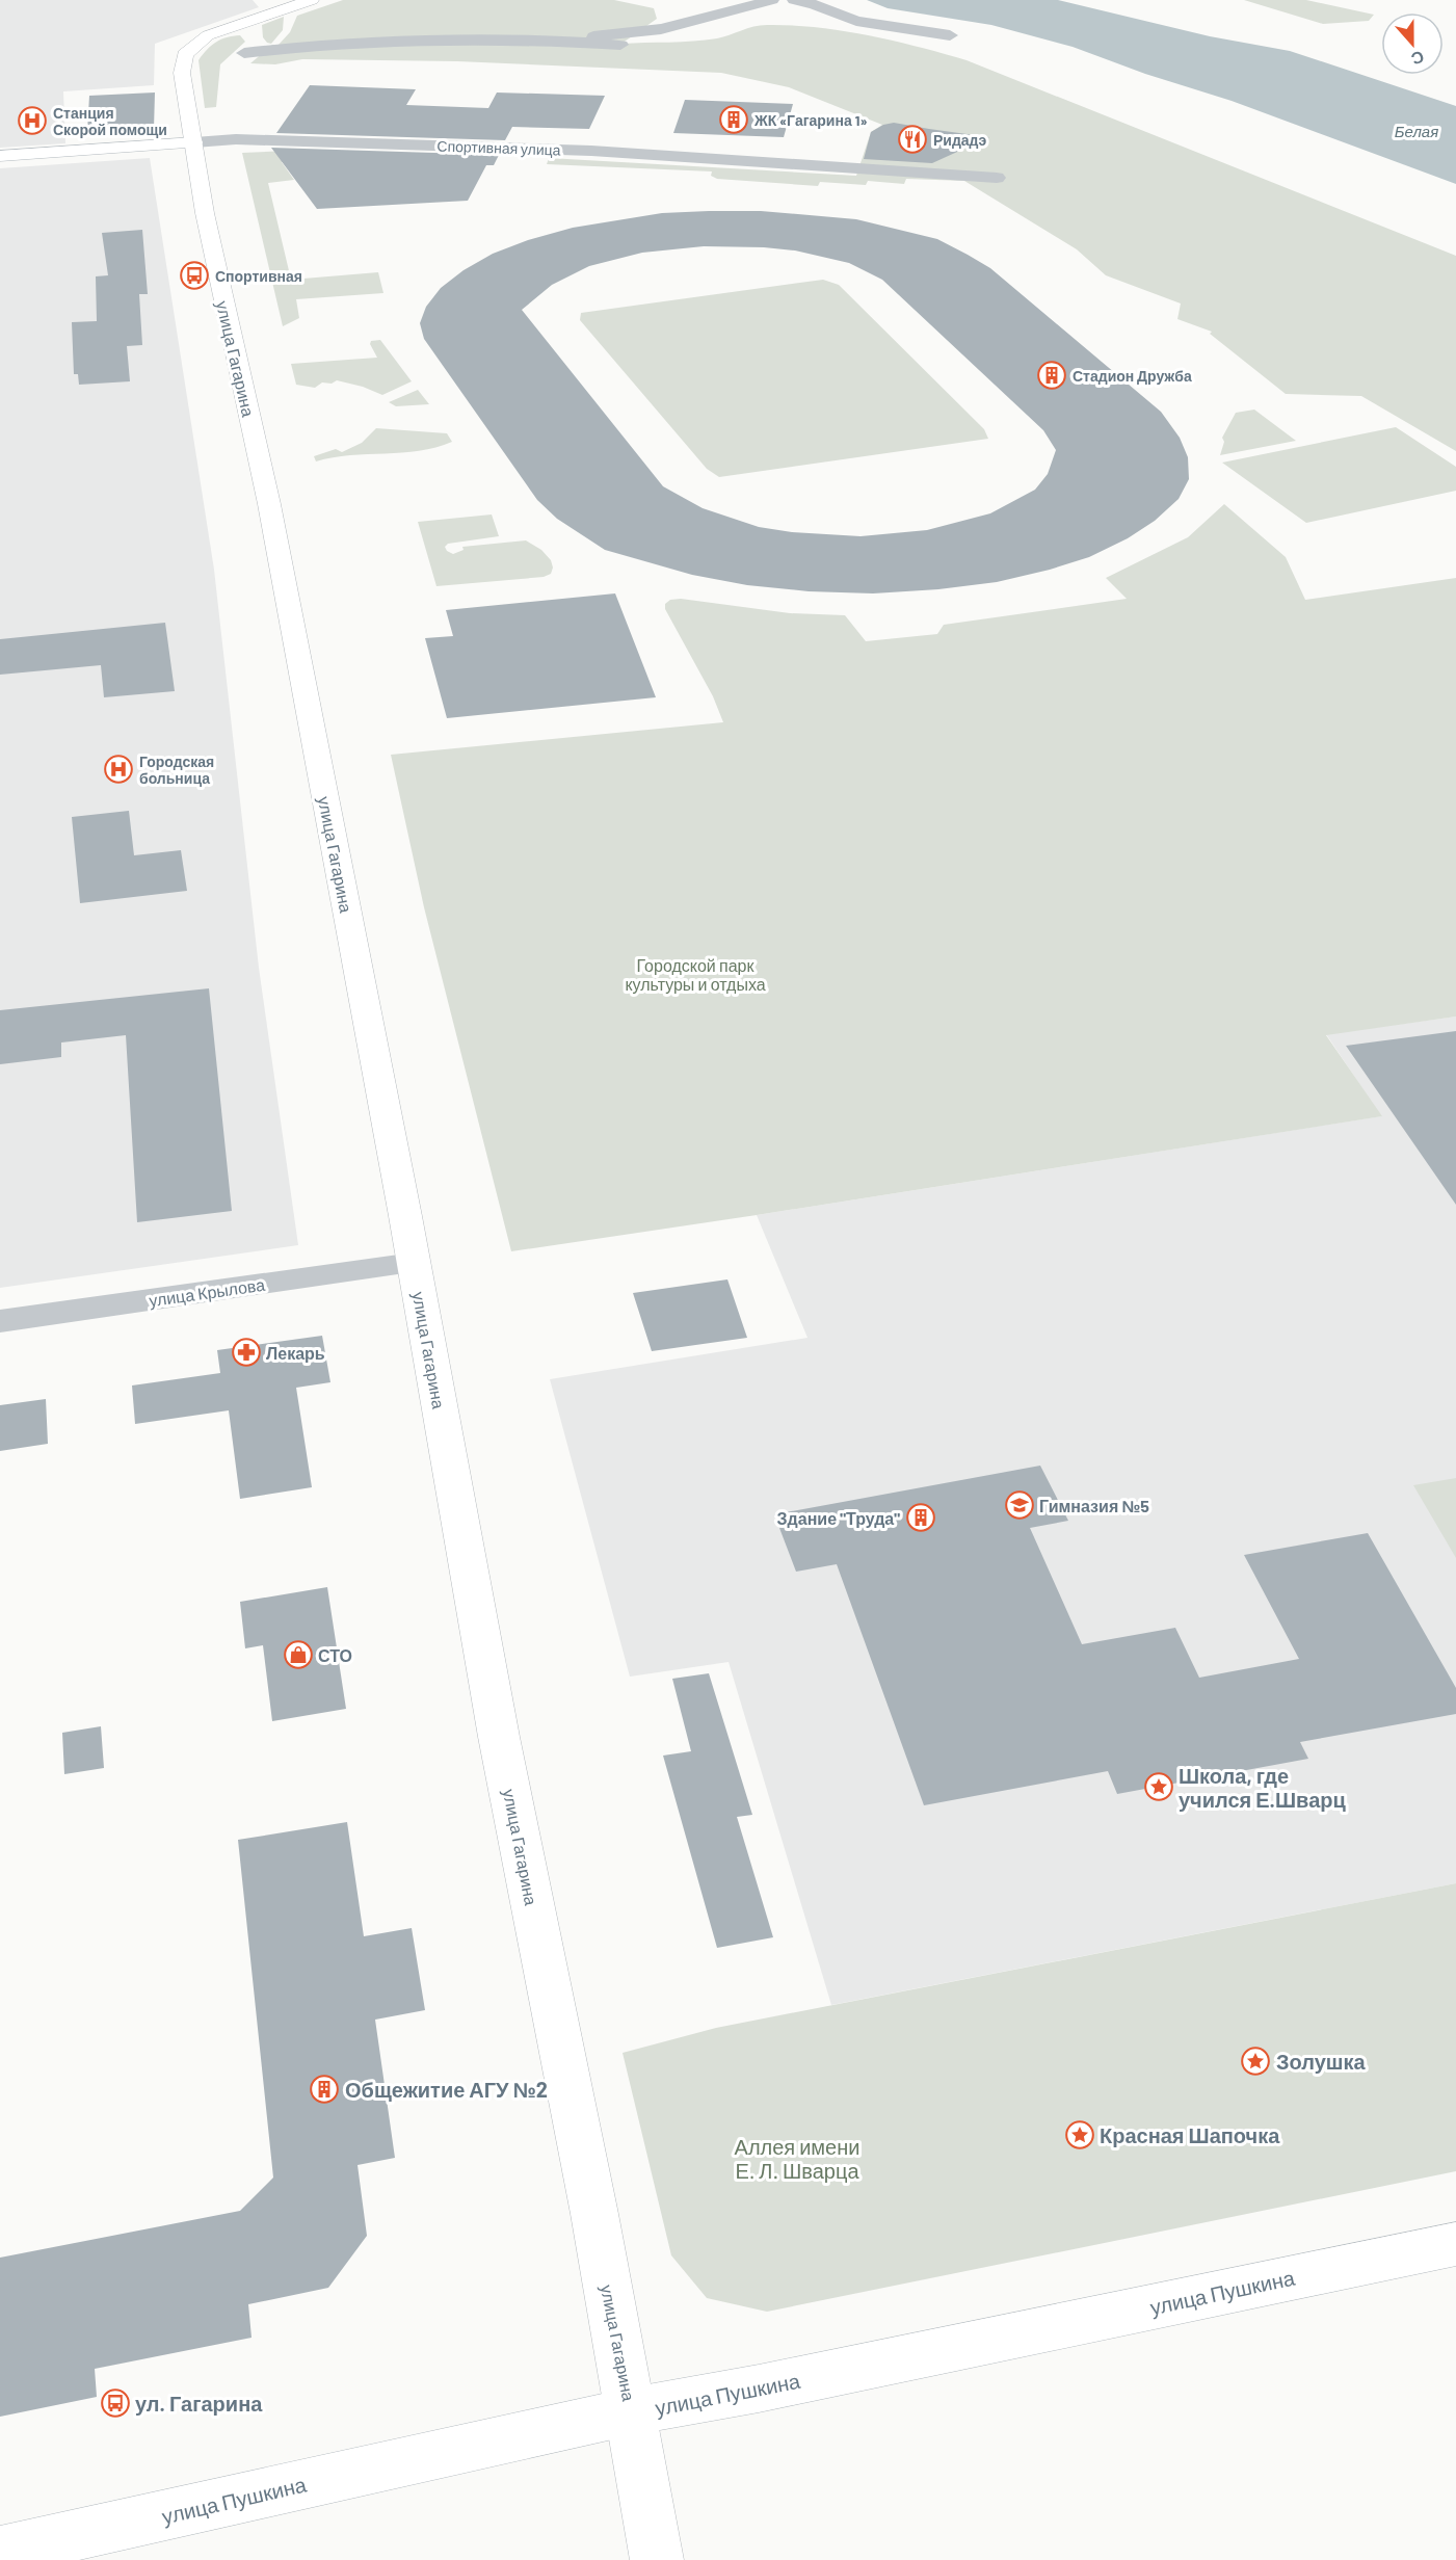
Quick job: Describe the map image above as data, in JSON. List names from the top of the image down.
{
  "streets": {
    "main road": ["Спортивная улица", "улица Гагарина", "улица Пушкина"],
    "street": ["улица Крылова"]
  },
  "crossings": [
    ["Спортивная улица", "улица Гагарина"],
    ["улица Гагарина", "улица Крылова"],
    ["улица Гагарина", "улица Пушкина"]
  ],
  "water": ["Белая"],
  "parks": ["Городской парк культуры и отдыха", "Аллея имени Е. Л. Шварца"],
  "places": {
    "building": [
      "ЖК «Гагарина 1»",
      "Стадион Дружба",
      "Здание \"Труда\"",
      "Общежитие АГУ №2"
    ],
    "hospital": ["Станция Скорой помощи", "Городская больница"],
    "restaurant": ["Ридадэ"],
    "bus stop": ["Спортивная", "ул. Гагарина"],
    "pharmacy": ["Лекарь"],
    "school or university": ["Гимназия №5"],
    "shop": ["СТО"],
    "place": ["Школа, где учился Е.Шварц", "Золушка", "Красная Шапочка"]
  },
  "north": "bottom"
}
